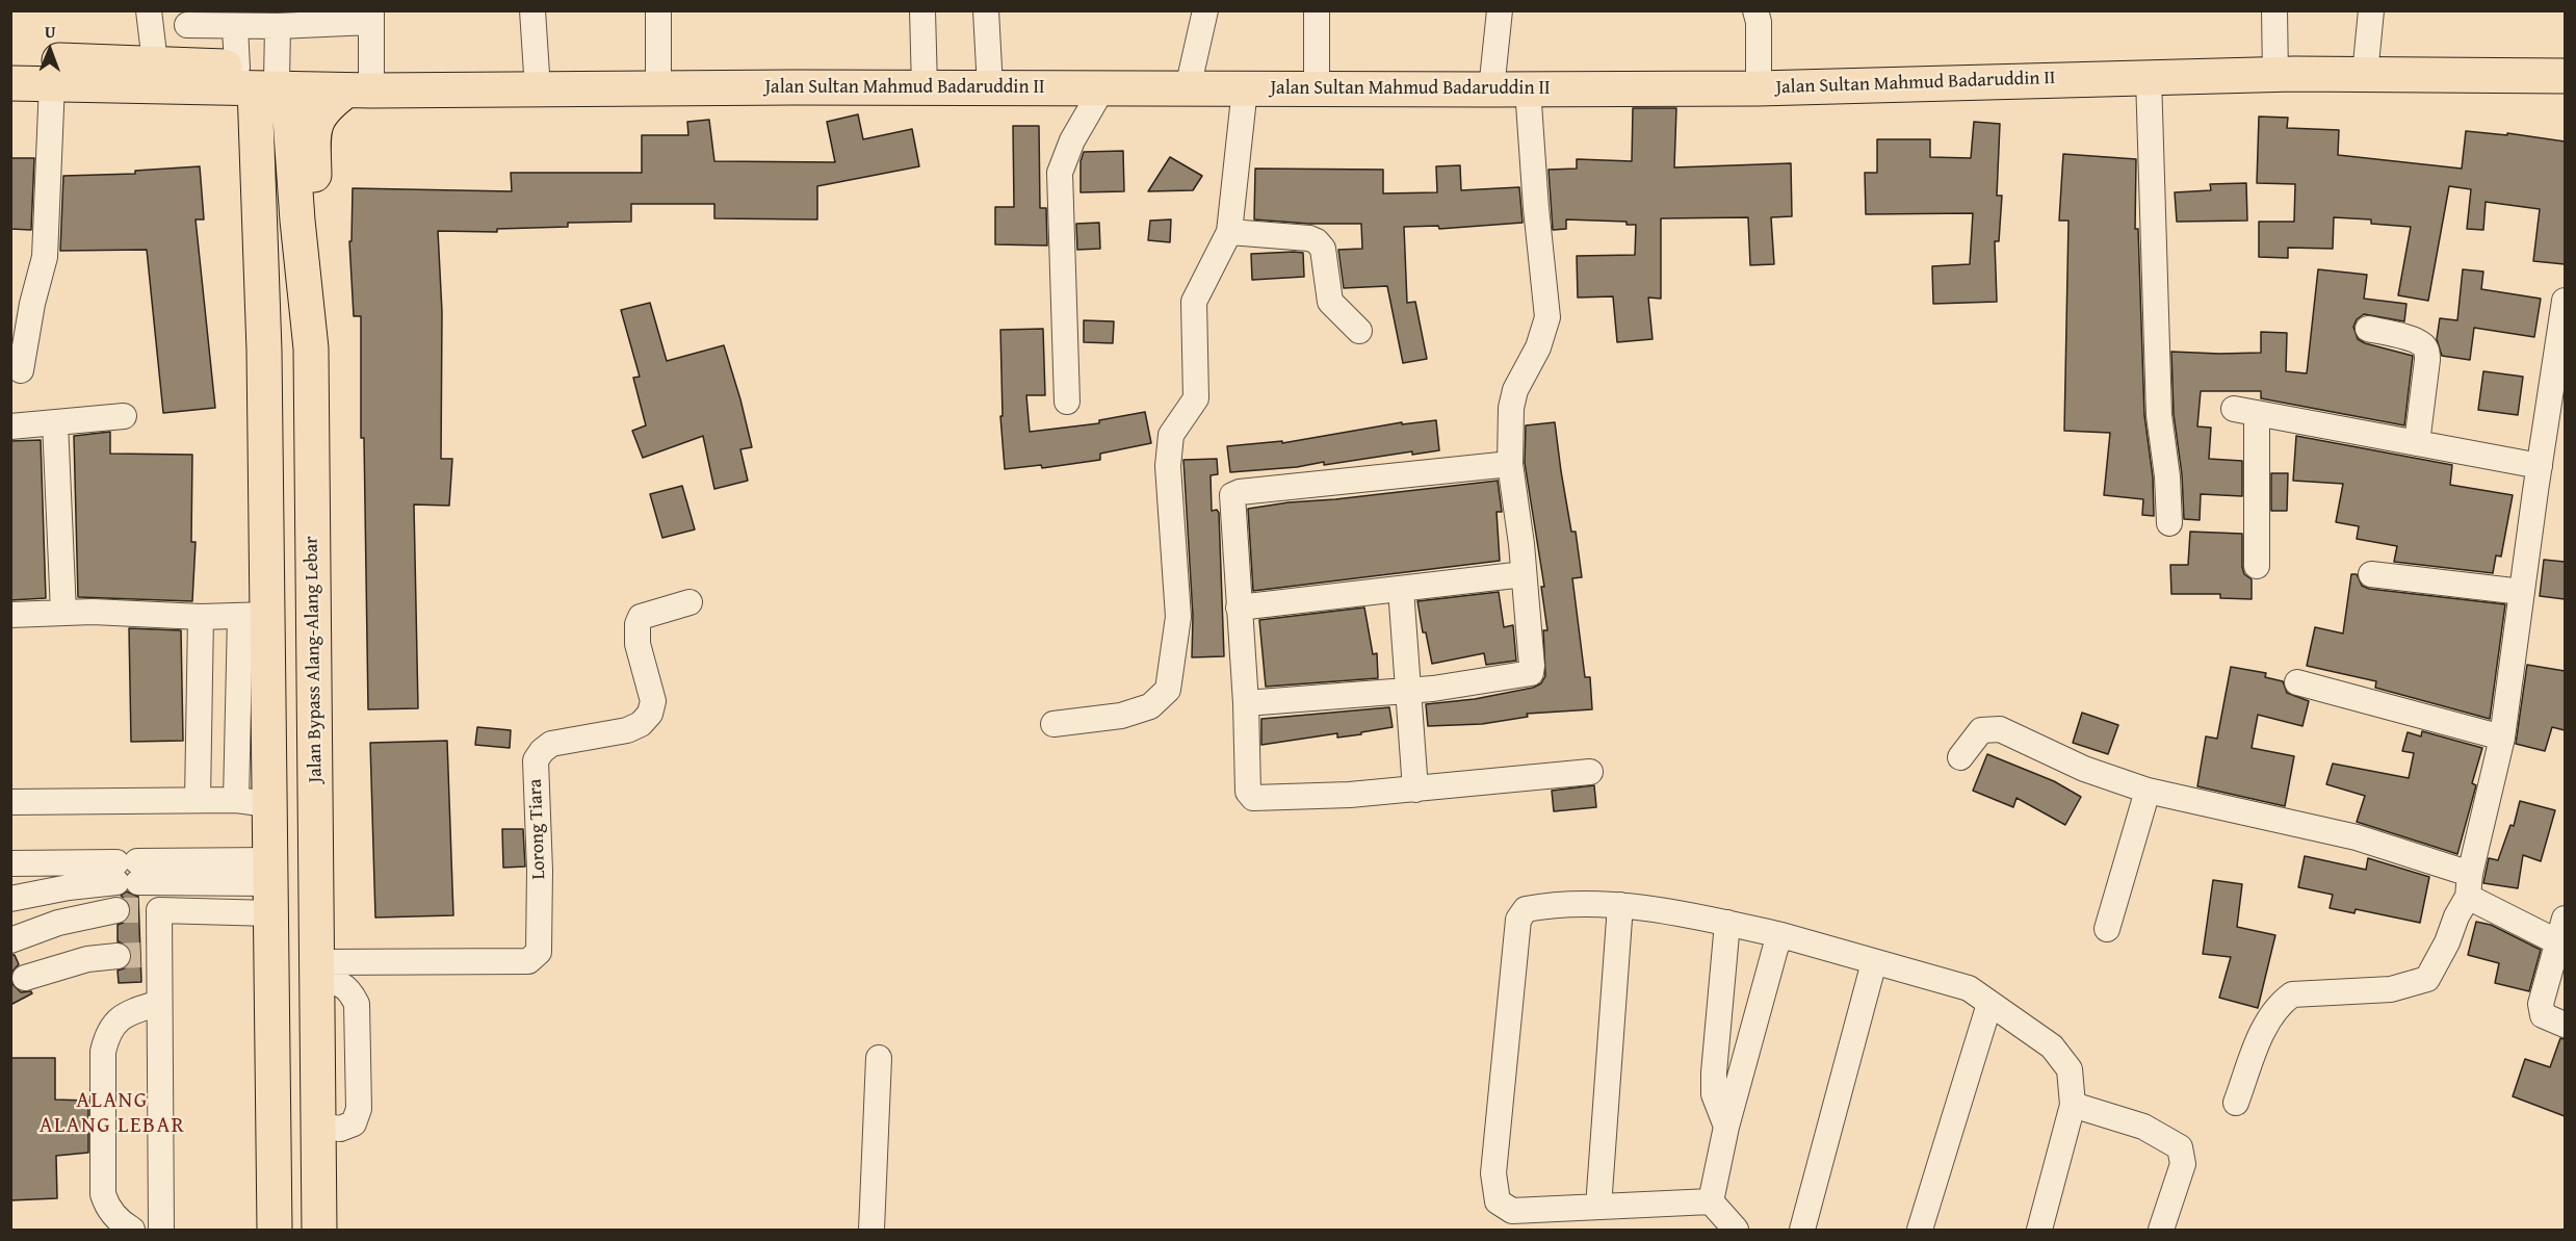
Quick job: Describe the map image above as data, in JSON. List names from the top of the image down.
{
  "streets": {
    "highway": ["Jalan Sultan Mahmud Badaruddin II", "Jalan Bypass Alang-Alang Lebar"],
    "street": ["Lorong Tiara"]
  },
  "crossings": [
    ["Jalan Sultan Mahmud Badaruddin II", "Jalan Bypass Alang-Alang Lebar"],
    ["Jalan Bypass Alang-Alang Lebar", "Lorong Tiara"]
  ],
  "districts": ["ALANG ALANG LEBAR"],
  "north": "top"
}
